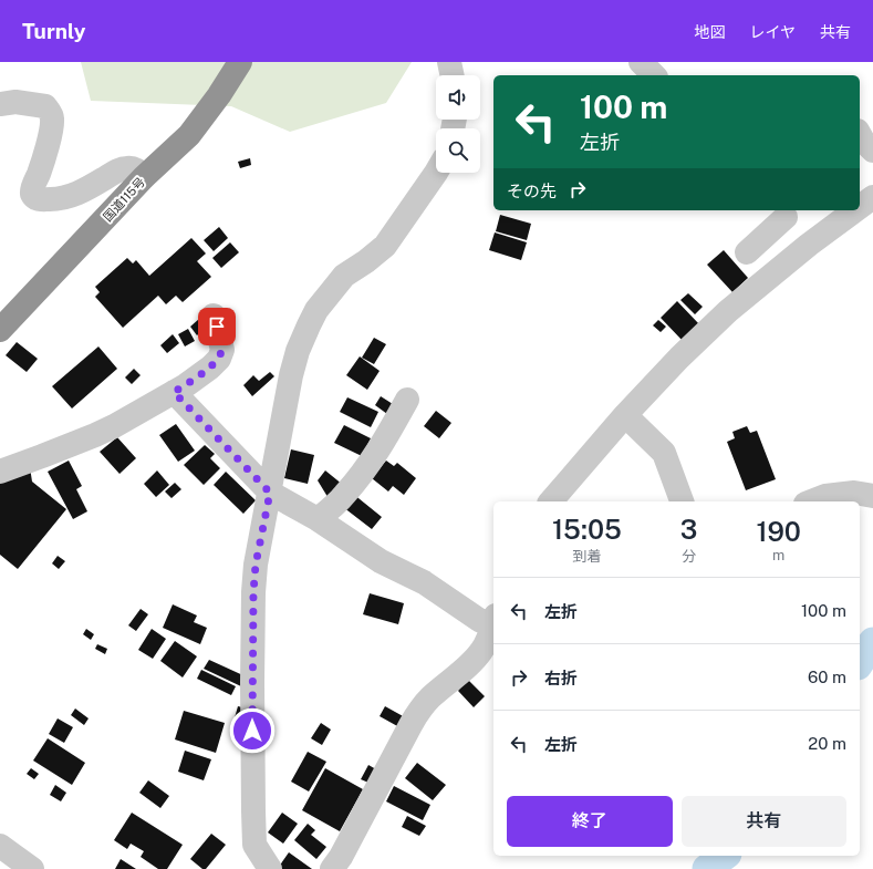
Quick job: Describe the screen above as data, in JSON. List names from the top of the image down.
{
  "streets": {
    "highway": ["国道115号"]
  },
  "page": {
    "header": "Turnly",
    "nav": ["地図", "レイヤ", "共有"],
    "turn": ["100 m", "左折"],
    "then": "その先",
    "eta": [
      "15:05",
      "到着",
      "3",
      "分",
      "190",
      "m"
    ],
    "list": [
      {
        "name": "左折",
        "value": "100 m"
      },
      {
        "name": "右折",
        "value": "60 m"
      },
      {
        "name": "左折",
        "value": "20 m"
      }
    ],
    "buttons": ["終了", "共有"]
  }
}
